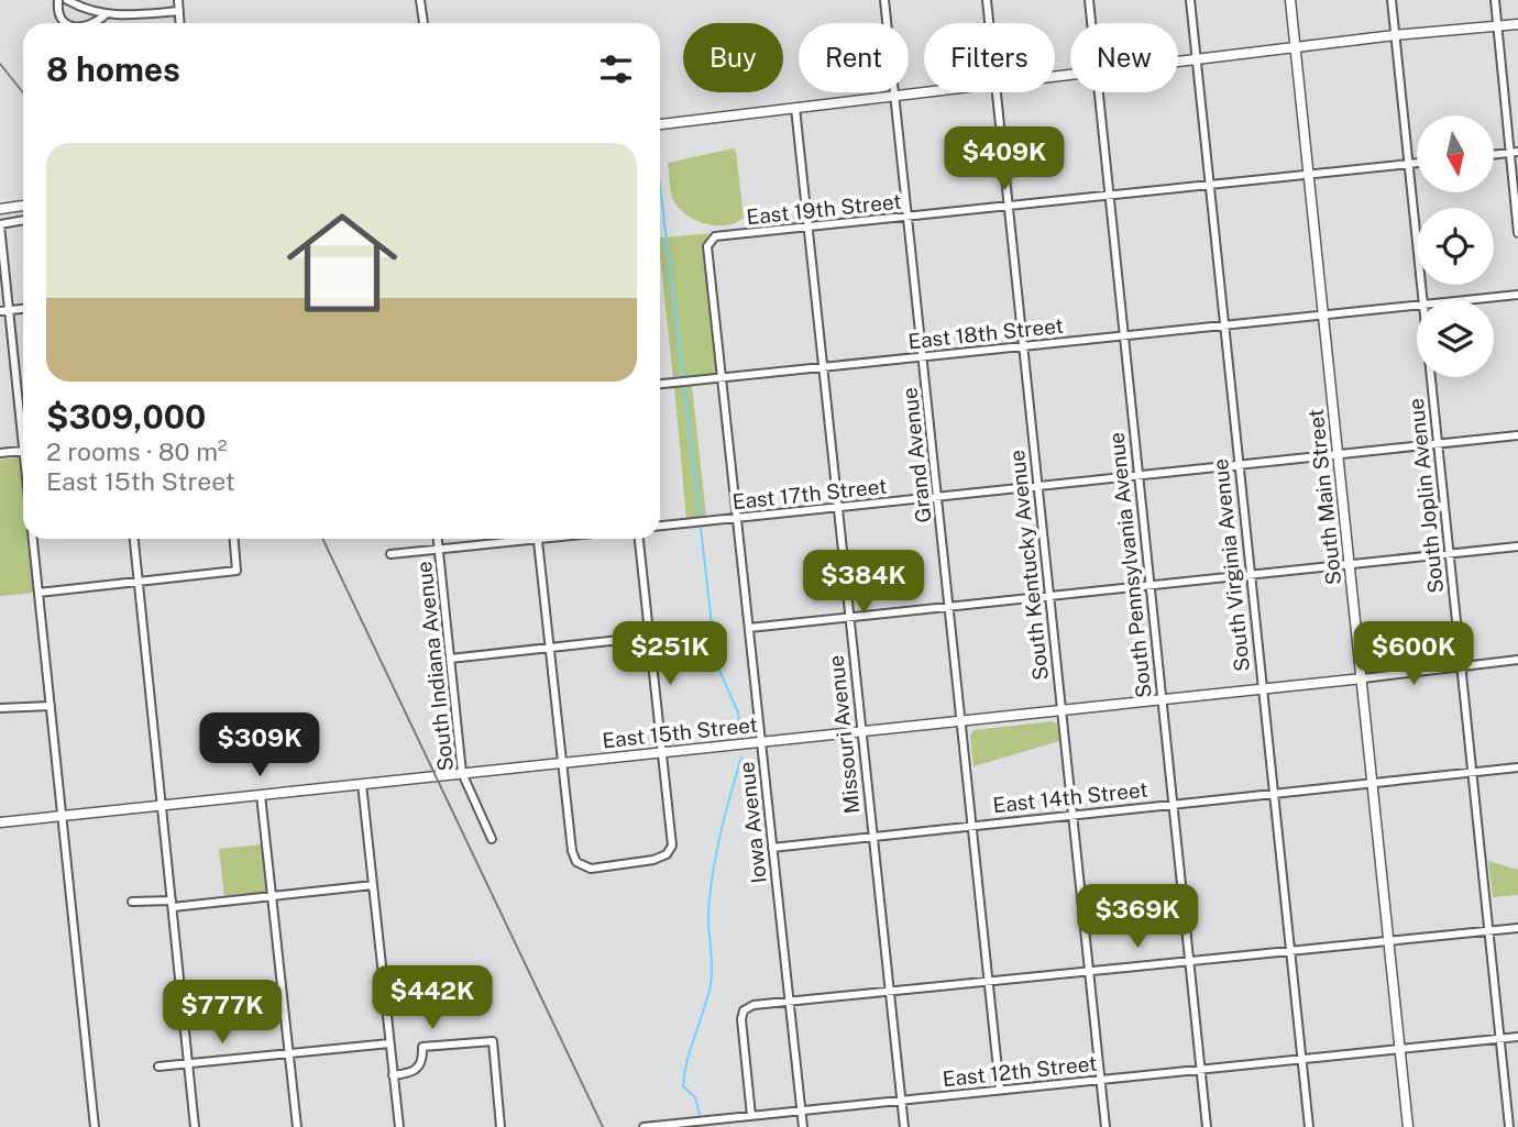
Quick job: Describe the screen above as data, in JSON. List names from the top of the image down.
{
  "streets": {
    "main road": ["South Main Street", "East 15th Street"],
    "street": [
      "East 19th Street",
      "East 18th Street",
      "Grand Avenue",
      "East 17th Street",
      "South Joplin Avenue",
      "South Kentucky Avenue",
      "South Pennsylvania Avenue",
      "South Virginia Avenue",
      "South Indiana Avenue",
      "Missouri Avenue",
      "East 14th Street",
      "Iowa Avenue",
      "East 12th Street"
    ]
  },
  "crossings": [
    ["East 19th Street", "Grand Avenue"],
    ["East 19th Street", "South Joplin Avenue"],
    ["East 19th Street", "South Main Street"],
    ["East 19th Street", "South Kentucky Avenue"],
    ["East 19th Street", "South Pennsylvania Avenue"],
    ["East 19th Street", "South Virginia Avenue"],
    ["East 19th Street", "Missouri Avenue"],
    ["East 19th Street", "Iowa Avenue"],
    ["East 18th Street", "Grand Avenue"],
    ["East 18th Street", "South Main Street"],
    ["East 18th Street", "South Kentucky Avenue"],
    ["East 18th Street", "South Pennsylvania Avenue"],
    ["East 18th Street", "South Virginia Avenue"],
    ["East 18th Street", "Missouri Avenue"],
    ["East 18th Street", "Iowa Avenue"],
    ["Grand Avenue", "East 17th Street"],
    ["Grand Avenue", "East 15th Street"],
    ["Grand Avenue", "East 14th Street"],
    ["Grand Avenue", "East 12th Street"],
    ["East 17th Street", "South Joplin Avenue"],
    ["East 17th Street", "South Main Street"],
    ["East 17th Street", "South Kentucky Avenue"],
    ["East 17th Street", "South Pennsylvania Avenue"],
    ["East 17th Street", "South Virginia Avenue"],
    ["East 17th Street", "Missouri Avenue"],
    ["East 17th Street", "Iowa Avenue"],
    ["South Joplin Avenue", "East 14th Street"],
    ["South Joplin Avenue", "East 12th Street"],
    ["South Main Street", "East 15th Street"],
    ["South Main Street", "East 14th Street"],
    ["South Main Street", "East 12th Street"],
    ["South Kentucky Avenue", "East 15th Street"],
    ["South Kentucky Avenue", "East 14th Street"],
    ["South Kentucky Avenue", "East 12th Street"],
    ["South Pennsylvania Avenue", "East 15th Street"],
    ["South Pennsylvania Avenue", "East 14th Street"],
    ["South Pennsylvania Avenue", "East 12th Street"],
    ["South Virginia Avenue", "East 15th Street"],
    ["South Virginia Avenue", "East 14th Street"],
    ["South Virginia Avenue", "East 12th Street"],
    ["South Indiana Avenue", "East 15th Street"],
    ["East 15th Street", "Missouri Avenue"],
    ["East 15th Street", "Iowa Avenue"],
    ["Missouri Avenue", "East 14th Street"],
    ["Missouri Avenue", "East 12th Street"],
    ["East 14th Street", "Iowa Avenue"],
    ["Iowa Avenue", "East 12th Street"]
  ],
  "north": "bottom",
  "page": {
    "chip": [
      "Buy",
      "Rent",
      "Filters",
      "New"
    ],
    "heading": "8 homes",
    "list": [
      {
        "name": "$309,000",
        "note": "2 rooms · 80 m² · East 15th Street"
      }
    ],
    "price": [
      "$409K",
      "$384K",
      "$251K",
      "$600K",
      "$309K",
      "$369K",
      "$442K",
      "$777K"
    ]
  }
}
